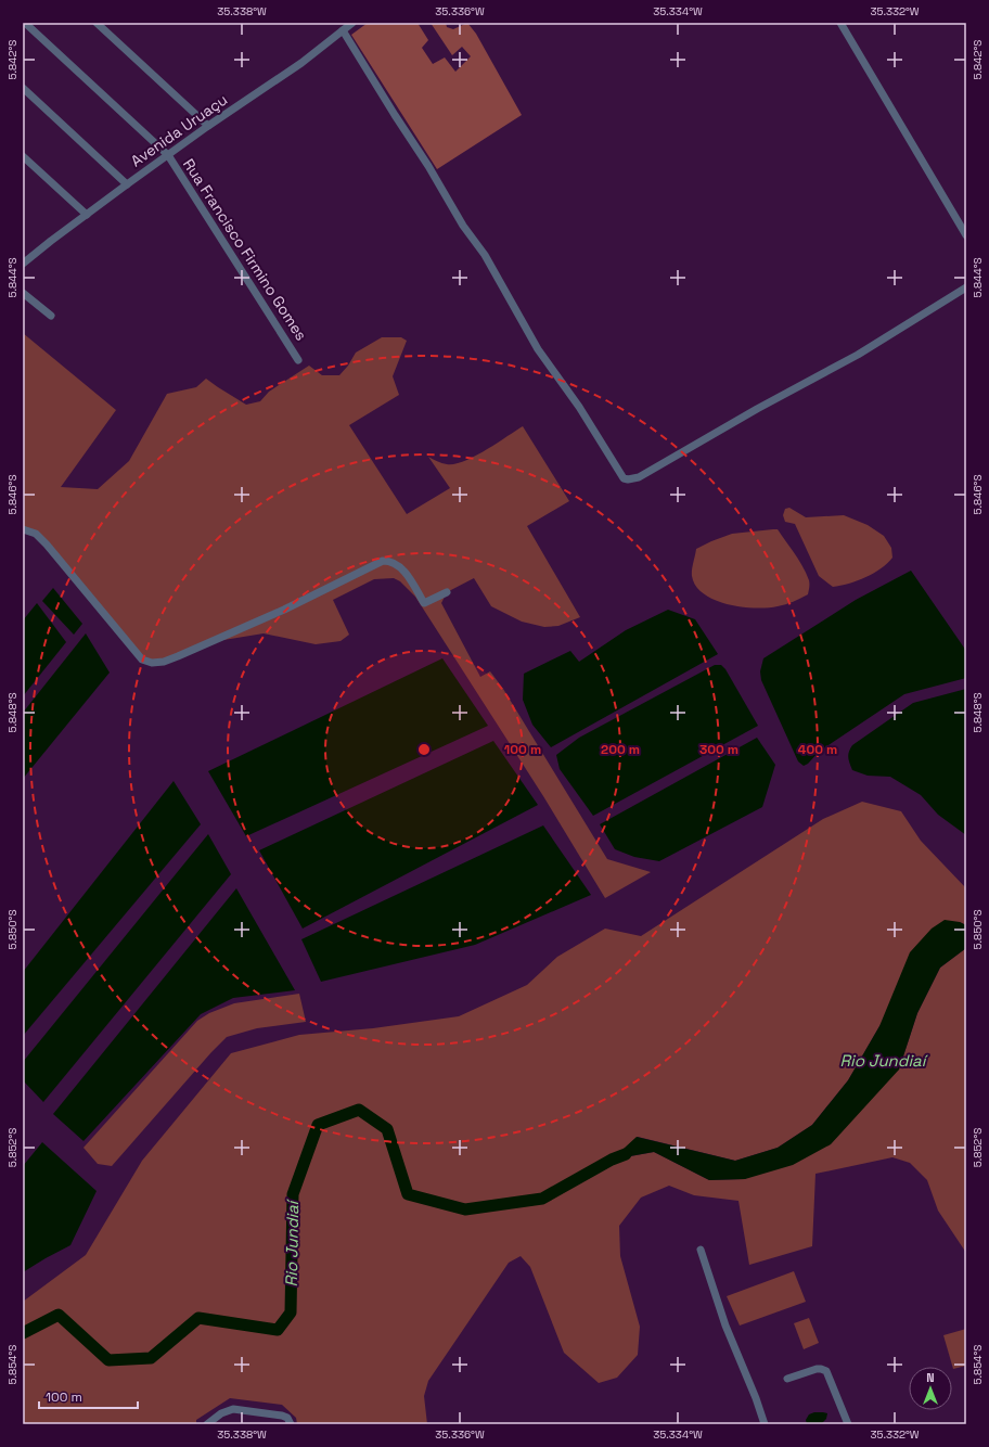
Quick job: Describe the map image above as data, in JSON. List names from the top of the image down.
{
  "streets": {
    "street": ["Avenida Uruaçu", "Rua Francisco Firmino Gomes"]
  },
  "crossings": [
    ["Avenida Uruaçu", "Rua Francisco Firmino Gomes"]
  ],
  "water": ["Rio Jundiaí"],
  "scale_bar": "100 m",
  "north": "top",
  "coordinates": [
    "35.338°W",
    "35.336°W",
    "35.334°W",
    "35.332°W",
    "5.842°S",
    "5.844°S",
    "5.846°S",
    "5.848°S",
    "5.850°S",
    "5.852°S",
    "5.854°S"
  ],
  "rings": [
    "100 m",
    "200 m",
    "300 m",
    "400 m"
  ]
}
